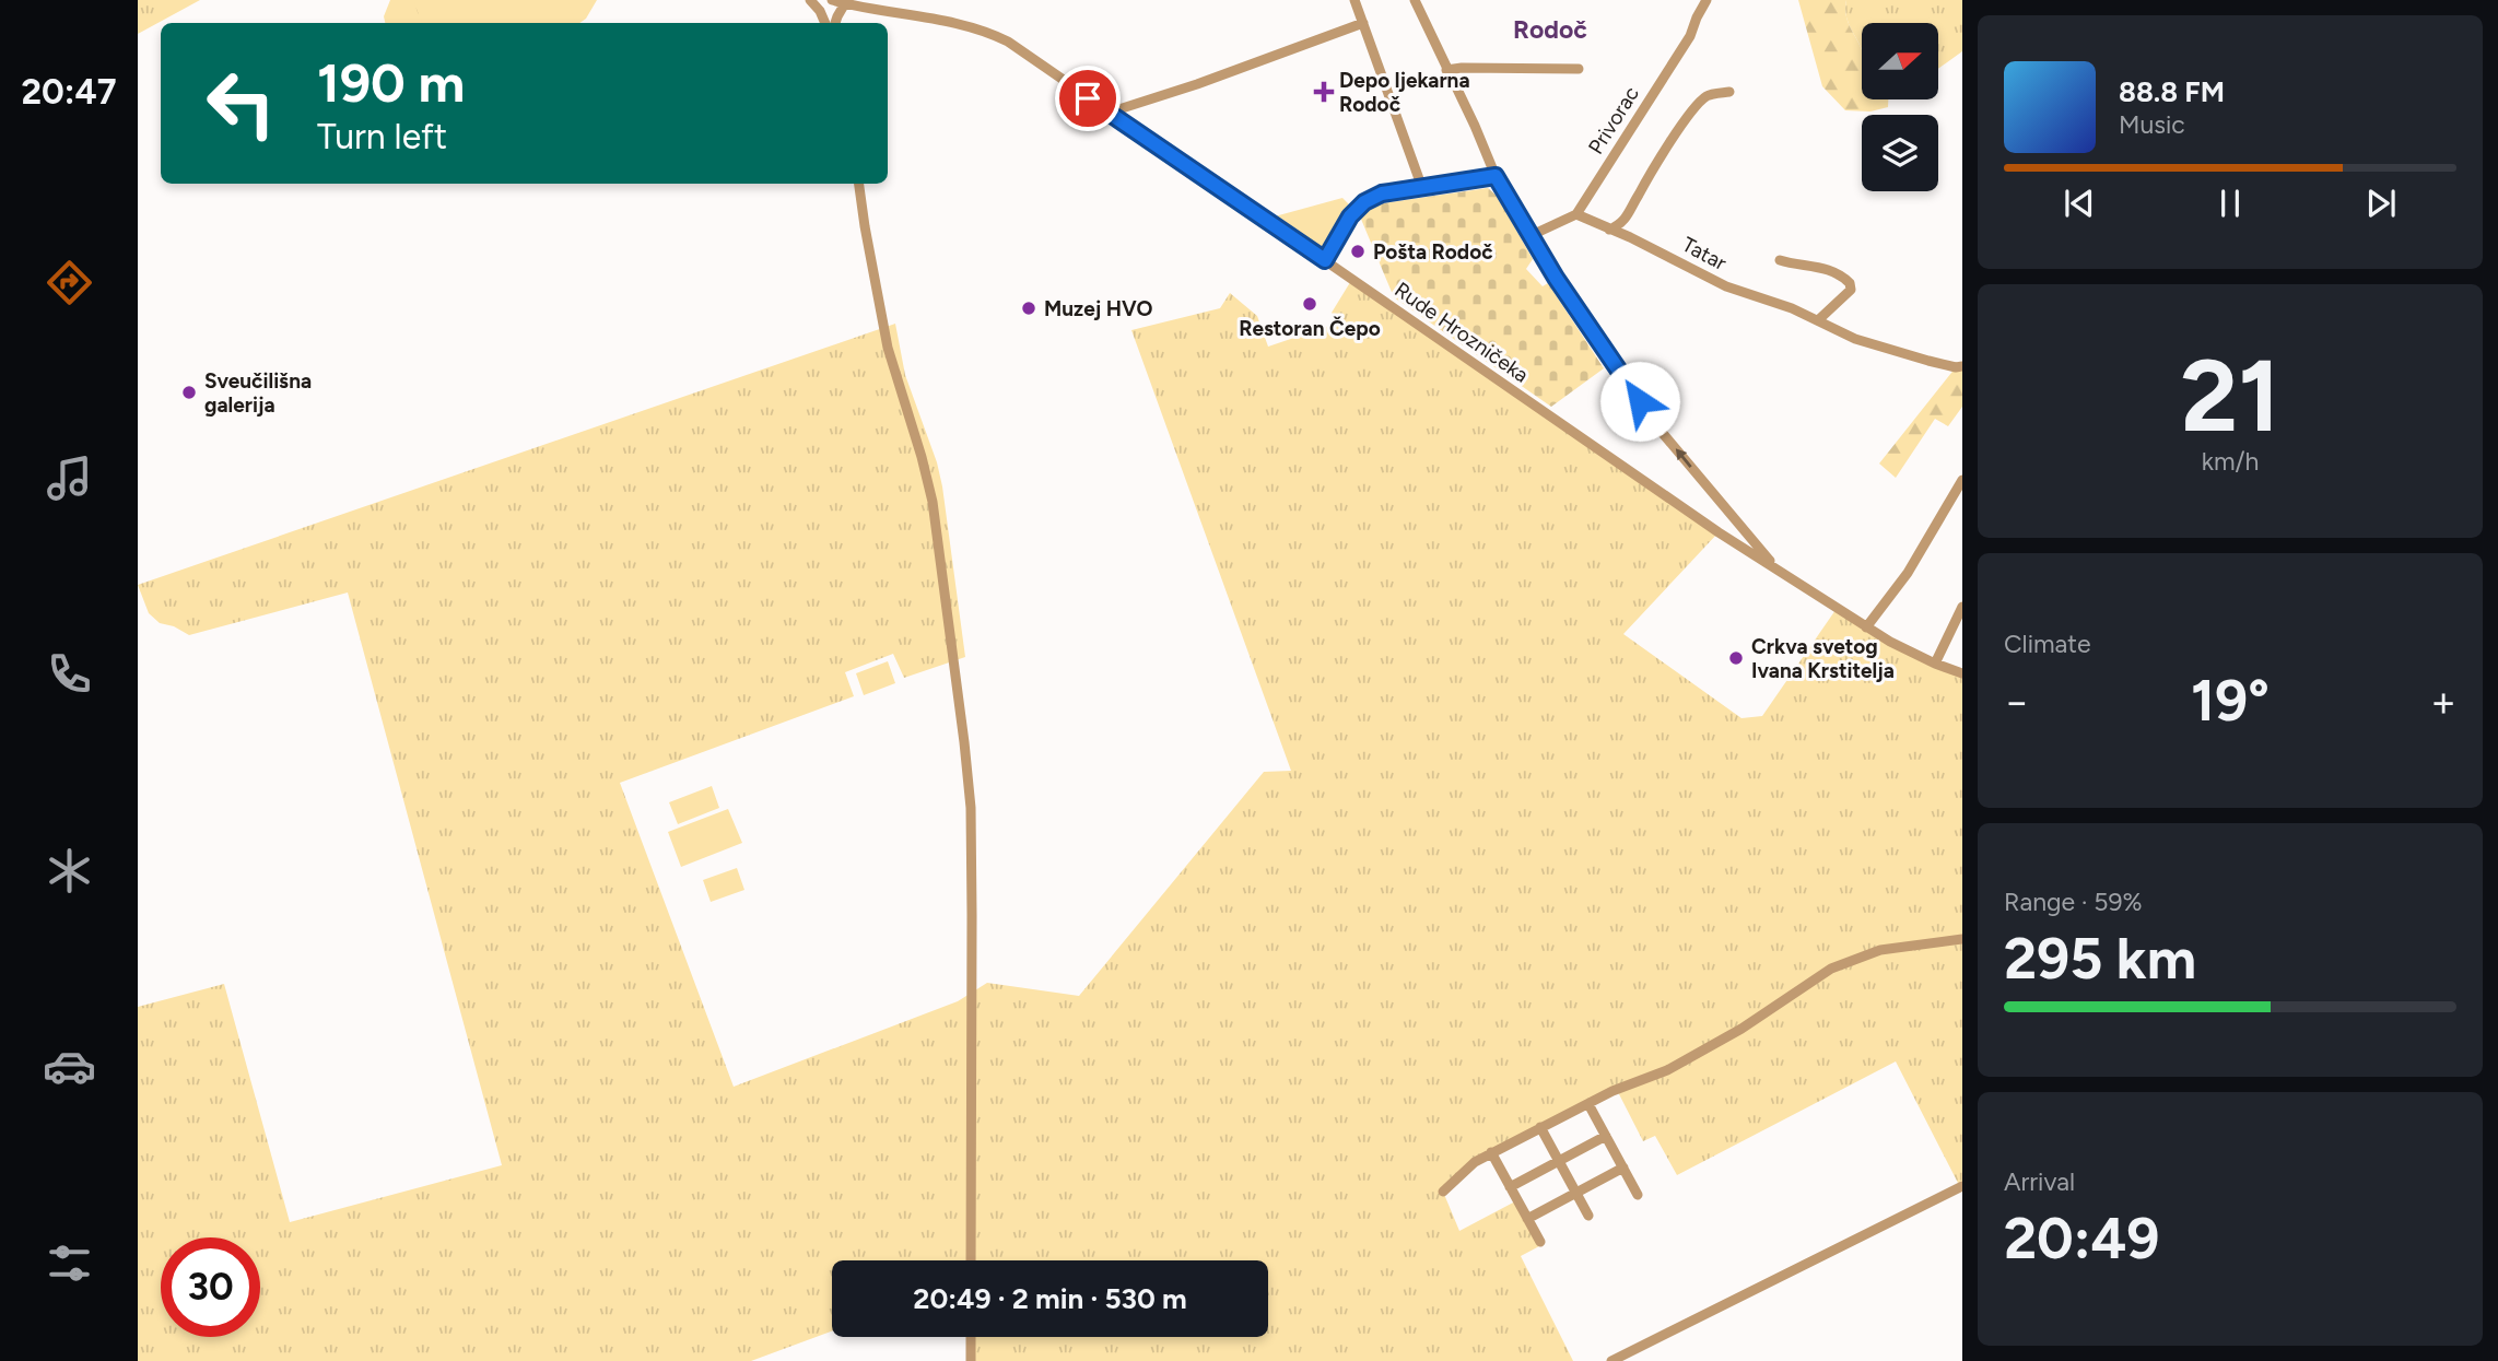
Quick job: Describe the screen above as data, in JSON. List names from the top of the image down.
{
  "streets": {
    "street": ["Privorac", "Tatar", "Rude Hrozničeka"]
  },
  "crossings": [
    ["Privorac", "Tatar"]
  ],
  "districts": ["Rodoč"],
  "places": {
    "health": ["Depo ljekarna Rodoč"],
    "other": [
      "Pošta Rodoč",
      "Restoran Čepo",
      "Muzej HVO",
      "Sveučilišna galerija",
      "Crkva svetog Ivana Krstitelja"
    ]
  },
  "north": "right",
  "page": {
    "tabs": "20:47",
    "turn": ["190 m", "Turn left"],
    "song": ["88.8 FM", "Music"],
    "tile": [
      ["21", "km/h"],
      "Climate",
      ["Range · 59%", "295 km"],
      ["Arrival", "20:49"]
    ],
    "heat": ["−", "19°", "+"],
    "limit": "30",
    "trip": "20:49 · 2 min · 530 m"
  }
}
